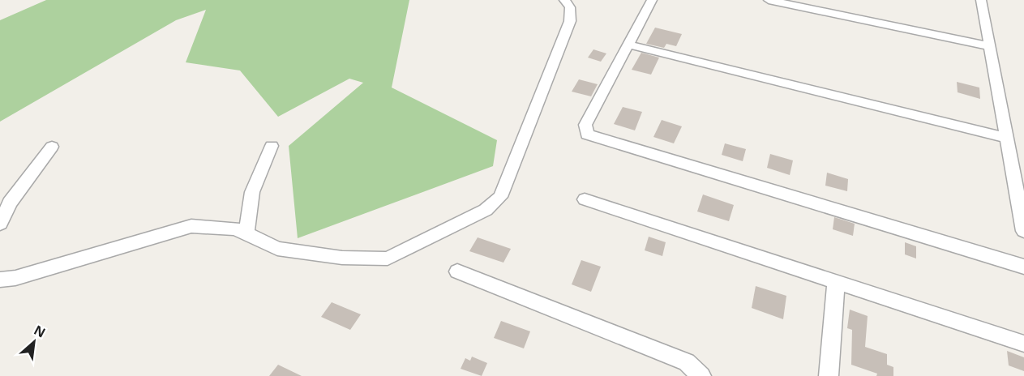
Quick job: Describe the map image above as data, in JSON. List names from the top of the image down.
{
  "north": "top right"
}
